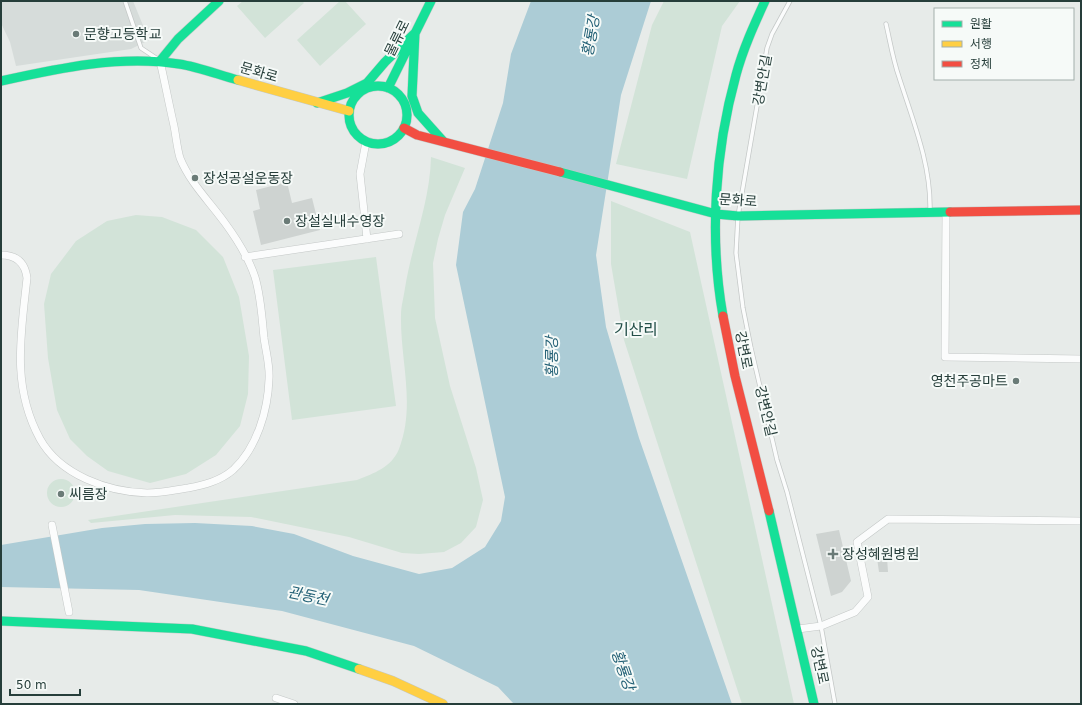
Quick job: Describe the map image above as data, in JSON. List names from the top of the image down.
{
  "streets": {
    "street": ["물류로", "문화로", "강변로"],
    "lane": ["강변안길"]
  },
  "crossings": [
    ["물류로", "문화로"],
    ["문화로", "강변안길"],
    ["문화로", "강변로"]
  ],
  "districts": ["기산리"],
  "water": ["황룡강", "관동천"],
  "places": {
    "other": [
      "문향고등학교",
      "장성공설운동장",
      "장설실내수영장",
      "영천주공마트",
      "씨름장"
    ],
    "health": ["장성혜원병원"]
  },
  "legend": ["원활", "서행", "정체"],
  "scale_bar": "50 m"
}
